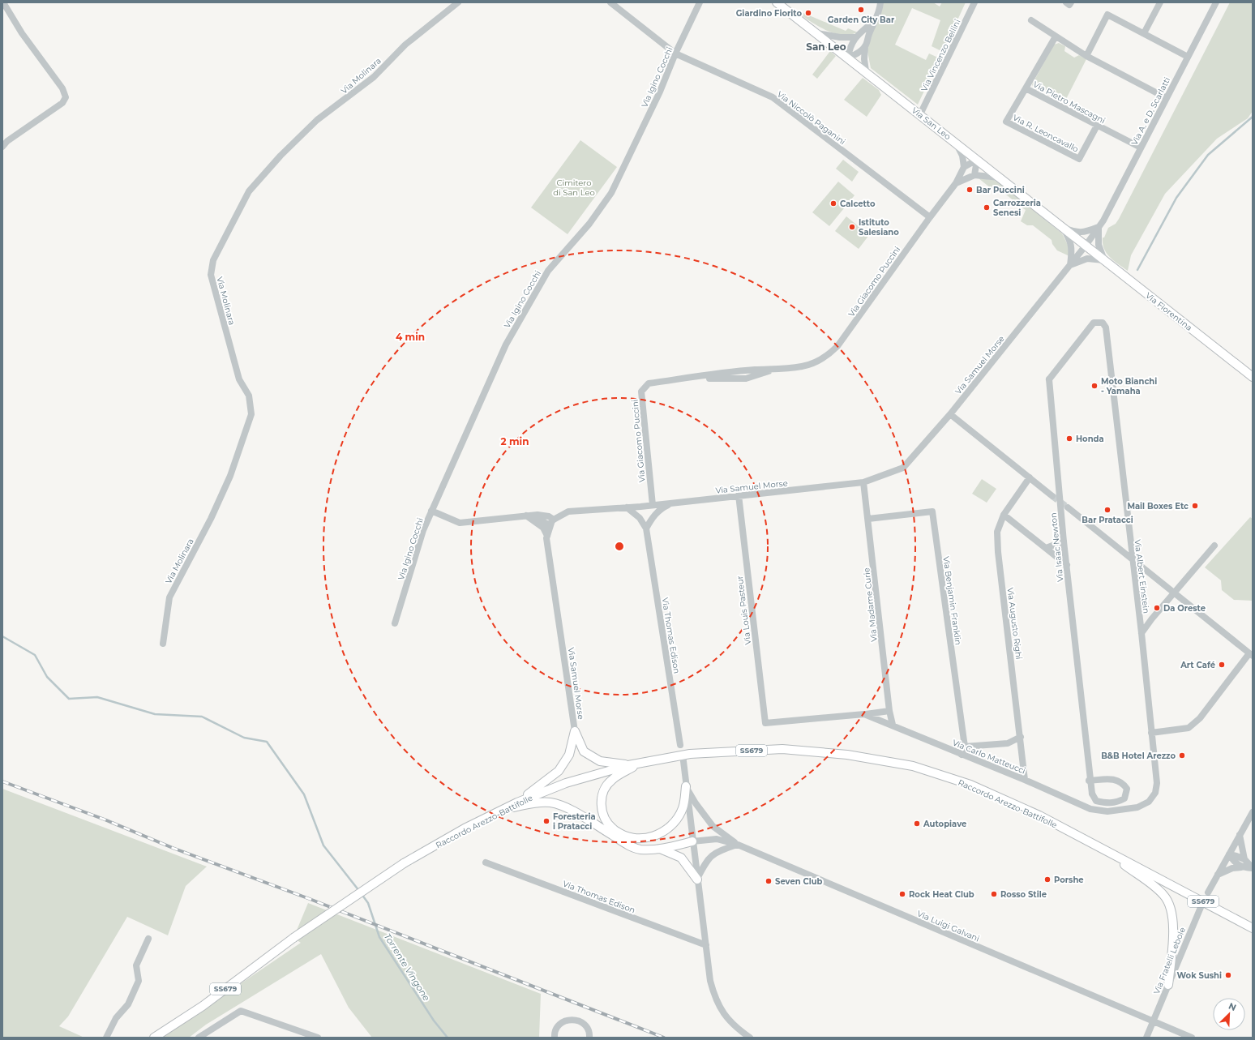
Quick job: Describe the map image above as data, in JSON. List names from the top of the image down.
{
  "streets": {
    "main road": [
      "Via San Leo",
      "Via Fiorentina",
      "SS679",
      "Raccordo Arezzo-Battifolle"
    ],
    "street": [
      "Via Vincenzo Bellini",
      "Via Molinara",
      "Via Igino Cocchi",
      "Via Pietro Mascagni",
      "Via A. e D. Scarlatti",
      "Via Niccolò Paganini",
      "Via R. Leoncavallo",
      "Via Giacomo Puccini",
      "Via Samuel Morse",
      "Via Isaac Newton",
      "Via Albert Einstein",
      "Via Benjamin Franklin",
      "Via Madame Curie",
      "Via Louis Pasteur",
      "Via Augusto Righi",
      "Via Thomas Edison",
      "Via Carlo Matteucci",
      "Via Luigi Galvani",
      "Via Fratelli Lebole"
    ]
  },
  "crossings": [
    ["Via Vincenzo Bellini", "Via San Leo"],
    ["Via Igino Cocchi", "Via Niccolò Paganini"],
    ["Via Pietro Mascagni", "Via A. e D. Scarlatti"],
    ["Via Pietro Mascagni", "Via R. Leoncavallo"],
    ["Via A. e D. Scarlatti", "Via San Leo"],
    ["Via A. e D. Scarlatti", "Via Fiorentina"],
    ["Via A. e D. Scarlatti", "Via Samuel Morse"],
    ["Via Niccolò Paganini", "Via Giacomo Puccini"],
    ["Via San Leo", "Via Fiorentina"],
    ["Via San Leo", "Via Samuel Morse"],
    ["Via Giacomo Puccini", "Via Samuel Morse"],
    ["Via Fiorentina", "Via Samuel Morse"],
    ["Via Samuel Morse", "Via Madame Curie"],
    ["Via Samuel Morse", "Via Louis Pasteur"],
    ["Via Isaac Newton", "Via Albert Einstein"],
    ["Via Albert Einstein", "Via Carlo Matteucci"],
    ["Via Benjamin Franklin", "Via Madame Curie"],
    ["Via Benjamin Franklin", "Via Carlo Matteucci"],
    ["Via Madame Curie", "Via Carlo Matteucci"],
    ["Via Louis Pasteur", "Via Carlo Matteucci"],
    ["Via Augusto Righi", "Via Carlo Matteucci"],
    ["Via Luigi Galvani", "Via Fratelli Lebole"]
  ],
  "districts": ["San Leo"],
  "water": ["Torrente Vingone"],
  "parks": ["Cimitero di San Leo"],
  "places": [
    "Garden City Bar",
    "Giardino Fiorito",
    "Bar Puccini",
    "Calcetto",
    "Carrozzeria Senesi",
    "Istituto Salesiano",
    "Moto Bianchi - Yamaha",
    "Honda",
    "Mail Boxes Etc",
    "Bar Pratacci",
    "Da Oreste",
    "Art Café",
    "B&B Hotel Arezzo",
    "Foresteria i Pratacci",
    "Autopiave",
    "Porshe",
    "Seven Club",
    "Rock Heat Club",
    "Rosso Stile",
    "Wok Sushi"
  ],
  "north": "top right",
  "rings": ["4 min", "2 min"]
}
